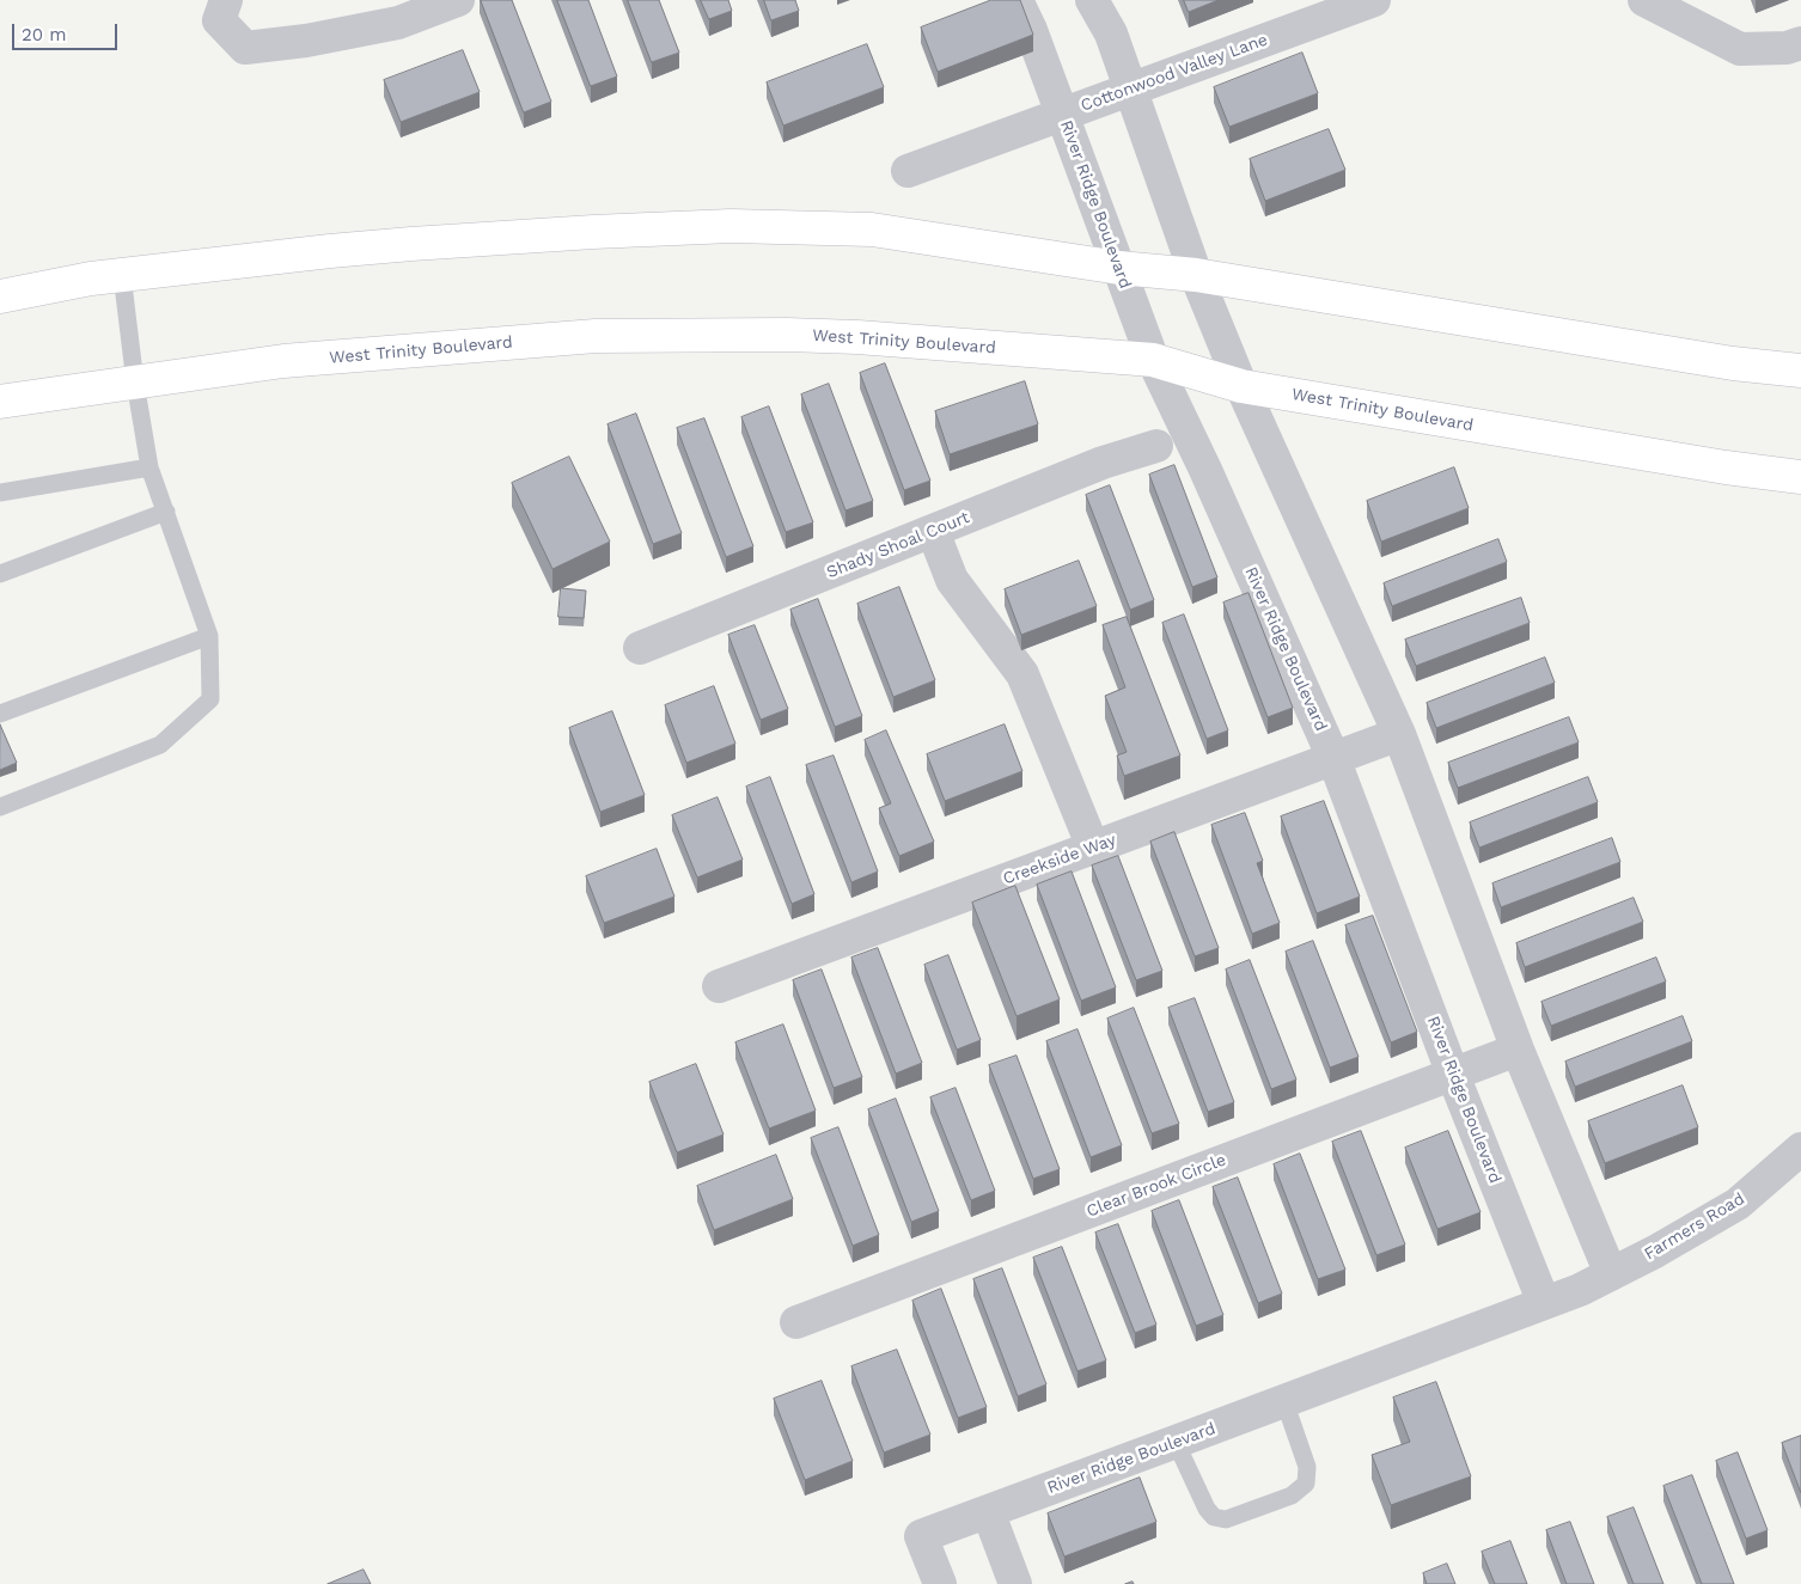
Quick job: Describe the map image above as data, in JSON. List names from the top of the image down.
{
  "streets": {
    "main road": ["West Trinity Boulevard"],
    "street": [
      "Cottonwood Valley Lane",
      "River Ridge Boulevard",
      "Shady Shoal Court",
      "Creekside Way",
      "Clear Brook Circle",
      "Farmers Road"
    ]
  },
  "crossings": [
    ["Cottonwood Valley Lane", "River Ridge Boulevard"],
    ["River Ridge Boulevard", "West Trinity Boulevard"],
    ["River Ridge Boulevard", "Creekside Way"],
    ["River Ridge Boulevard", "Clear Brook Circle"],
    ["River Ridge Boulevard", "Farmers Road"]
  ],
  "scale_bar": "20 m"
}
